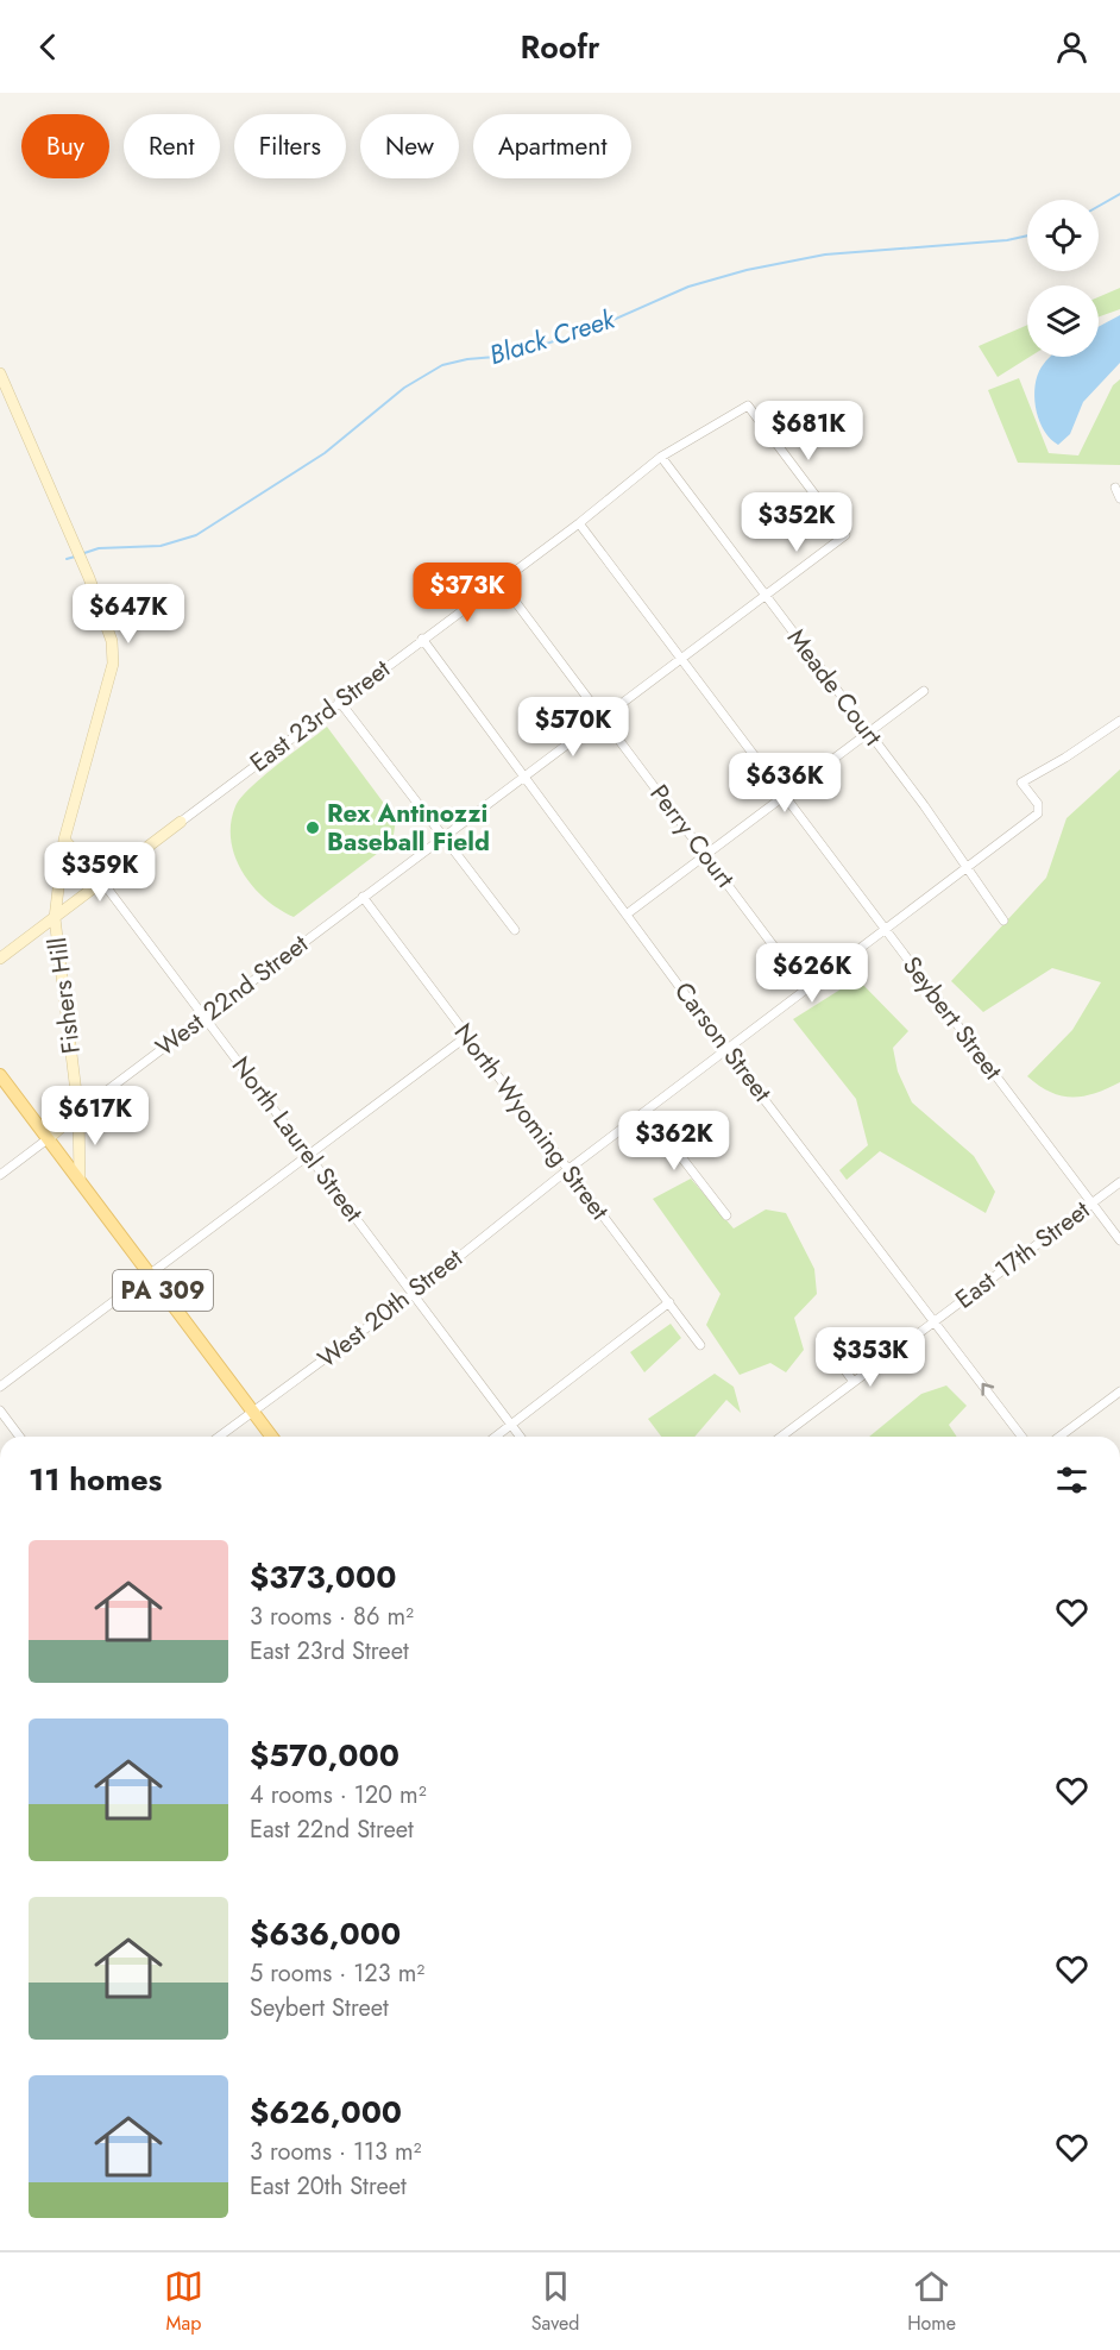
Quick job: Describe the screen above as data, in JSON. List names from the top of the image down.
{
  "streets": {
    "main road": [
      "East 23rd Street",
      "Fishers Hill",
      "West 22nd Street",
      "North Laurel Street",
      "PA 309"
    ],
    "street": [
      "Meade Court",
      "Perry Court",
      "Seybert Street",
      "Carson Street",
      "North Wyoming Street",
      "East 17th Street",
      "West 20th Street"
    ]
  },
  "crossings": [
    ["Meade Court", "East 23rd Street"],
    ["Meade Court", "West 22nd Street"],
    ["Meade Court", "West 20th Street"],
    ["East 23rd Street", "Perry Court"],
    ["East 23rd Street", "Fishers Hill"],
    ["East 23rd Street", "West 22nd Street"],
    ["East 23rd Street", "Seybert Street"],
    ["East 23rd Street", "Carson Street"],
    ["East 23rd Street", "North Laurel Street"],
    ["Perry Court", "West 22nd Street"],
    ["Perry Court", "West 20th Street"],
    ["Fishers Hill", "West 22nd Street"],
    ["Fishers Hill", "North Laurel Street"],
    ["Fishers Hill", "PA 309"],
    ["West 22nd Street", "Seybert Street"],
    ["West 22nd Street", "Carson Street"],
    ["West 22nd Street", "North Wyoming Street"],
    ["West 22nd Street", "North Laurel Street"],
    ["West 22nd Street", "PA 309"],
    ["Seybert Street", "East 17th Street"],
    ["Seybert Street", "West 20th Street"],
    ["Carson Street", "East 17th Street"],
    ["Carson Street", "West 20th Street"],
    ["North Wyoming Street", "West 20th Street"],
    ["North Laurel Street", "West 20th Street"],
    ["PA 309", "West 20th Street"]
  ],
  "water": ["Black Creek"],
  "places": ["Rex Antinozzi Baseball Field"],
  "page": {
    "header": "Roofr",
    "chip": [
      "Buy",
      "Rent",
      "Filters",
      "New",
      "Apartment"
    ],
    "price": [
      "$681K",
      "$352K",
      "$373K",
      "$647K",
      "$570K",
      "$636K",
      "$359K",
      "$626K",
      "$617K",
      "$362K",
      "$353K"
    ],
    "heading": "11 homes",
    "list": [
      {
        "name": "$373,000",
        "note": "3 rooms · 86 m² · East 23rd Street"
      },
      {
        "name": "$570,000",
        "note": "4 rooms · 120 m² · East 22nd Street"
      },
      {
        "name": "$636,000",
        "note": "5 rooms · 123 m² · Seybert Street"
      },
      {
        "name": "$626,000",
        "note": "3 rooms · 113 m² · East 20th Street"
      }
    ],
    "tabs": ["Map", "Saved", "Home"]
  }
}
